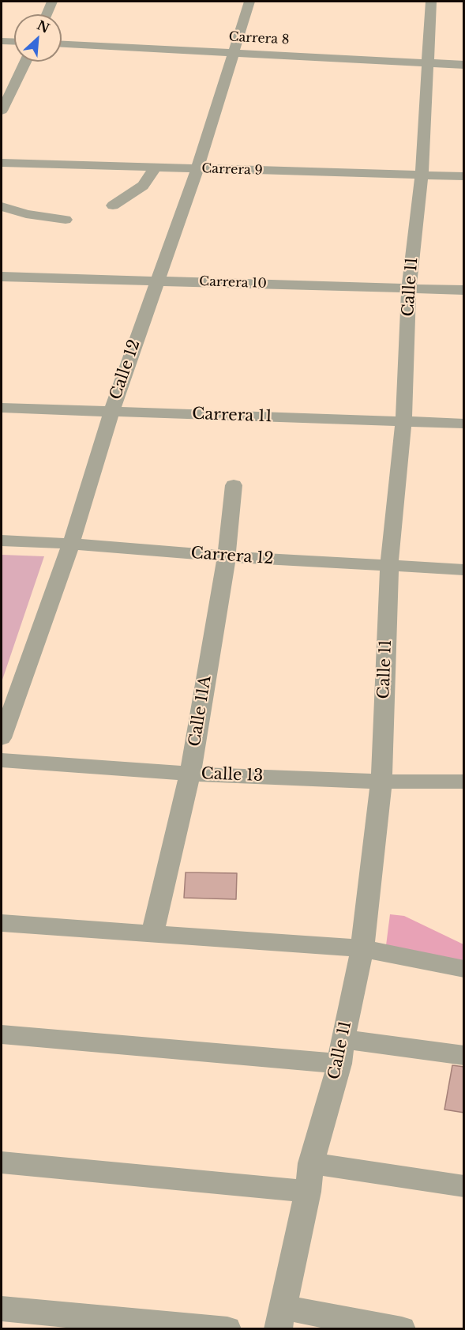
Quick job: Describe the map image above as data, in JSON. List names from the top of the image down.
{
  "streets": {
    "street": [
      "Carrera 8",
      "Carrera 9",
      "Carrera 10",
      "Calle 11",
      "Calle 12",
      "Carrera 11",
      "Carrera 12",
      "Calle 11A",
      "Calle 13"
    ]
  },
  "crossings": [
    ["Carrera 8", "Calle 11"],
    ["Carrera 8", "Calle 12"],
    ["Carrera 9", "Calle 11"],
    ["Carrera 9", "Calle 12"],
    ["Carrera 10", "Calle 11"],
    ["Carrera 10", "Calle 12"],
    ["Calle 11", "Carrera 11"],
    ["Calle 11", "Carrera 12"],
    ["Calle 11", "Calle 13"],
    ["Calle 12", "Carrera 11"],
    ["Calle 12", "Carrera 12"],
    ["Carrera 12", "Calle 11A"],
    ["Calle 11A", "Calle 13"]
  ],
  "north": "top right"
}
